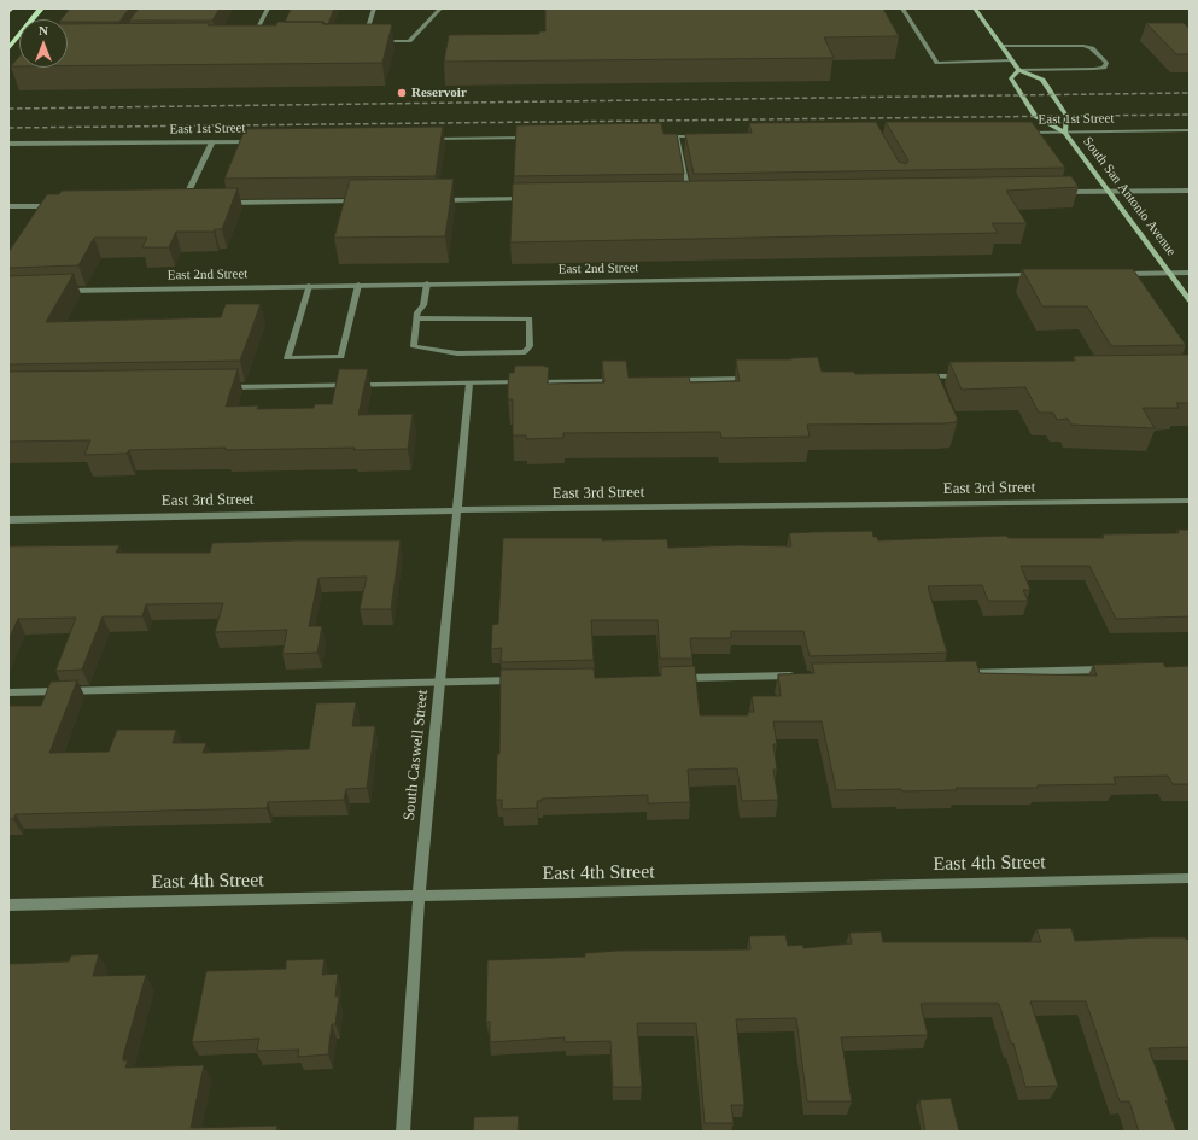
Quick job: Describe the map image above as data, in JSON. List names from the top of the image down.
{
  "streets": {
    "main road": ["South San Antonio Avenue"],
    "street": [
      "East 1st Street",
      "East 2nd Street",
      "East 3rd Street",
      "South Caswell Street",
      "East 4th Street"
    ]
  },
  "crossings": [
    ["East 1st Street", "South San Antonio Avenue"],
    ["East 3rd Street", "South Caswell Street"],
    ["South Caswell Street", "East 4th Street"]
  ],
  "places": ["Reservoir"],
  "north": "top"
}
